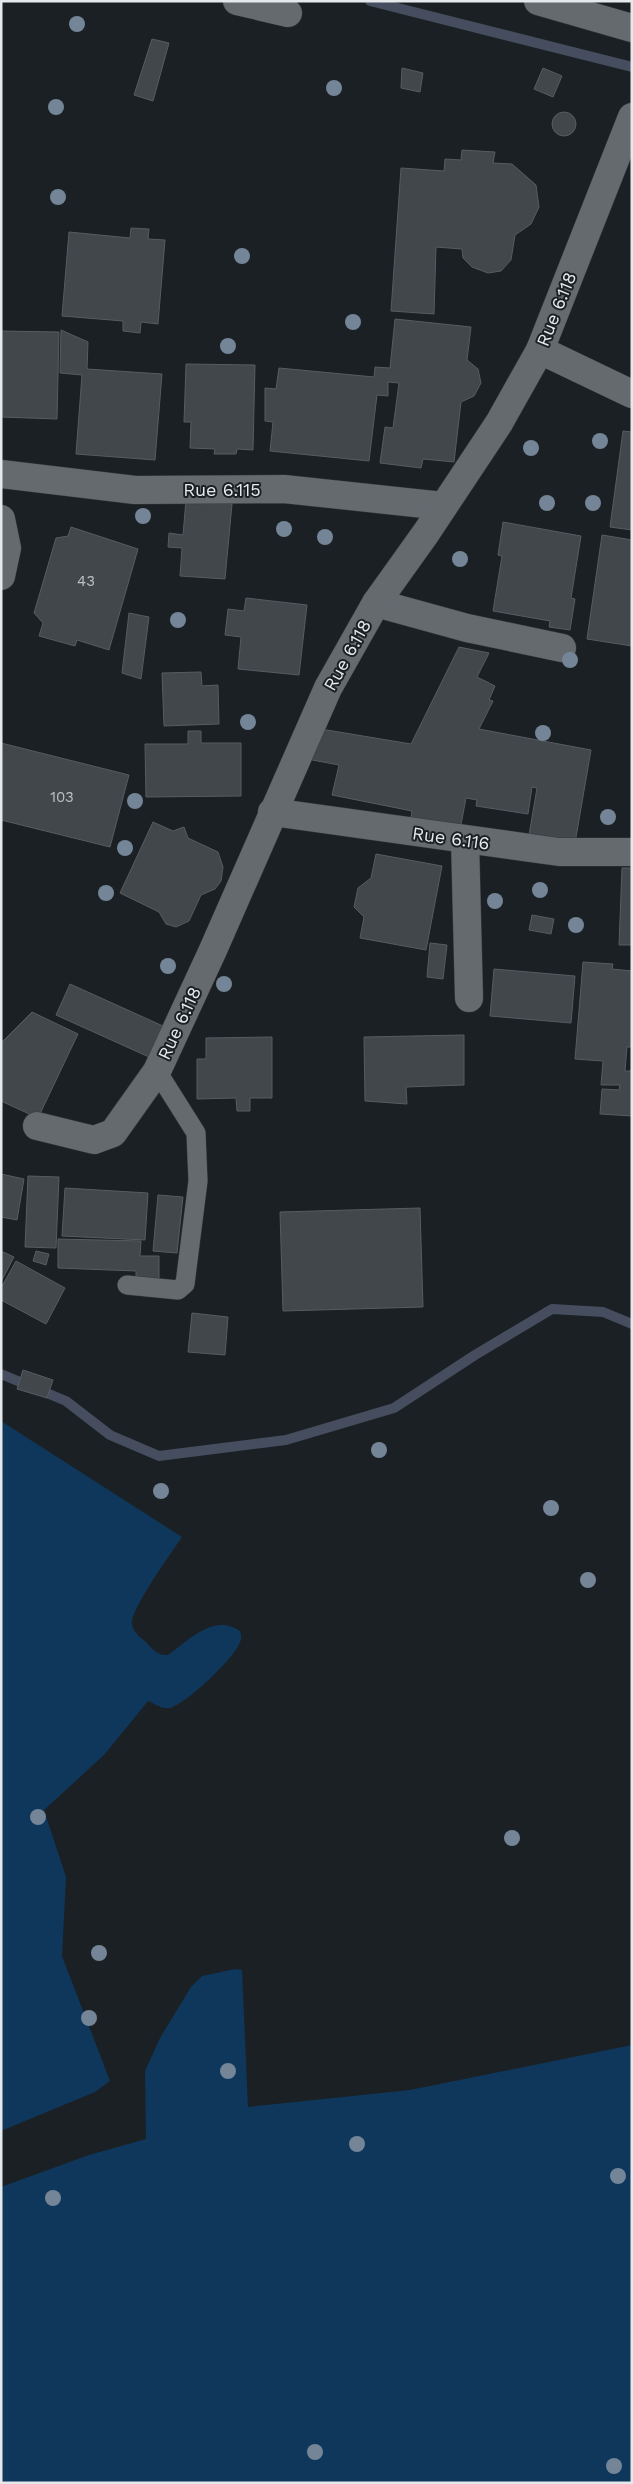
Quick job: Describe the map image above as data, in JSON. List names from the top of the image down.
{
  "streets": {
    "street": ["Rue 6.118", "Rue 6.115", "Rue 6.116"]
  },
  "crossings": [
    ["Rue 6.118", "Rue 6.115"],
    ["Rue 6.118", "Rue 6.116"]
  ],
  "house_numbers": ["43", "103"]
}
